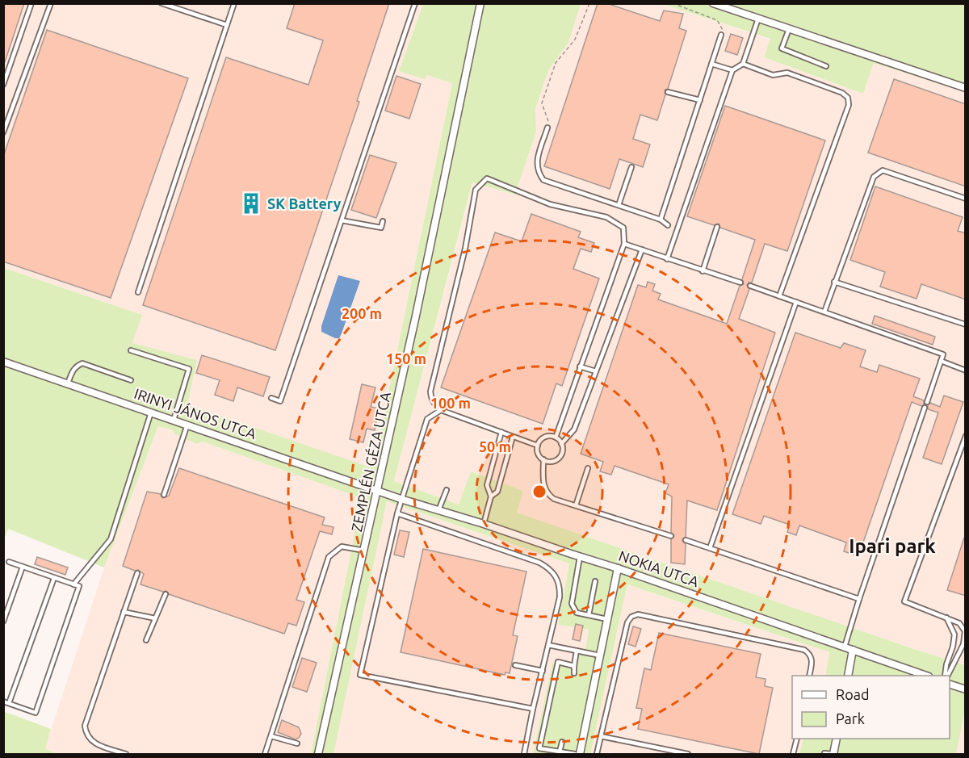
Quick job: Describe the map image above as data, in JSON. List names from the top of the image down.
{
  "streets": {
    "street": ["IRINYI JÁNOS UTCA", "ZEMPLÉN GÉZA UTCA", "NOKIA UTCA"]
  },
  "crossings": [
    ["IRINYI JÁNOS UTCA", "ZEMPLÉN GÉZA UTCA"],
    ["IRINYI JÁNOS UTCA", "NOKIA UTCA"],
    ["ZEMPLÉN GÉZA UTCA", "NOKIA UTCA"]
  ],
  "districts": ["Ipari park"],
  "places": {
    "building": ["SK Battery"]
  },
  "legend": ["Road", "Park"],
  "rings": [
    "200 m",
    "150 m",
    "100 m",
    "50 m"
  ]
}
